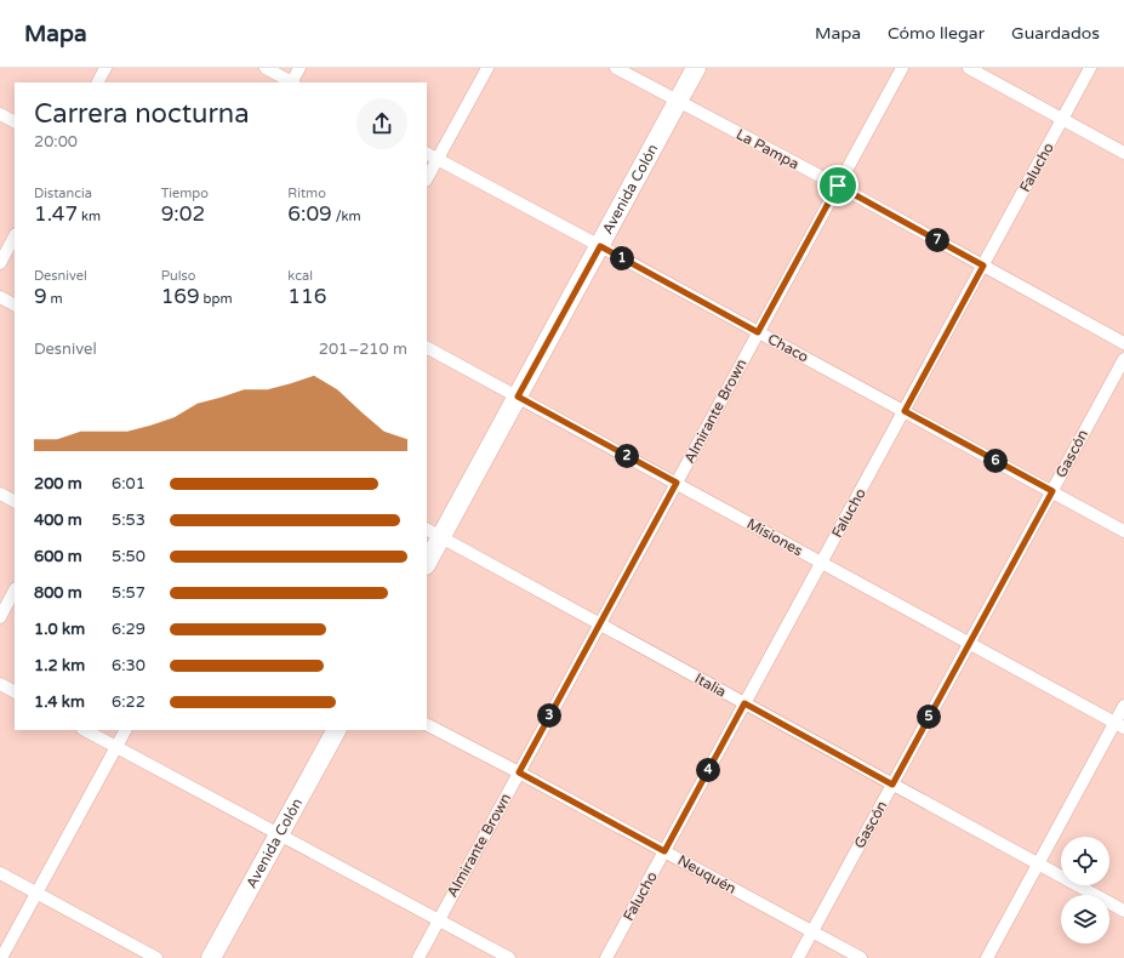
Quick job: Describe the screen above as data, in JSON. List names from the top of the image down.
{
  "streets": {
    "main road": ["Avenida Colón"],
    "street": [
      "La Pampa",
      "Falucho",
      "Chaco",
      "Almirante Brown",
      "Gascón",
      "Misiones",
      "Italia",
      "Neuquén"
    ]
  },
  "crossings": [
    ["La Pampa", "Falucho"],
    ["La Pampa", "Avenida Colón"],
    ["La Pampa", "Almirante Brown"],
    ["Falucho", "Chaco"],
    ["Falucho", "Misiones"],
    ["Falucho", "Italia"],
    ["Falucho", "Neuquén"],
    ["Avenida Colón", "Chaco"],
    ["Avenida Colón", "Misiones"],
    ["Avenida Colón", "Italia"],
    ["Chaco", "Almirante Brown"],
    ["Chaco", "Gascón"],
    ["Almirante Brown", "Misiones"],
    ["Almirante Brown", "Italia"],
    ["Almirante Brown", "Neuquén"],
    ["Gascón", "Misiones"],
    ["Gascón", "Italia"],
    ["Gascón", "Neuquén"]
  ],
  "page": {
    "header": "Mapa",
    "nav": ["Mapa", "Cómo llegar", "Guardados"],
    "heading": ["Carrera nocturna", "20:00"],
    "stats": [
      ["Distancia", "1.47 km"],
      ["Tiempo", "9:02"],
      ["Ritmo", "6:09 /km"],
      ["Desnivel", "9 m"],
      ["Pulso", "169 bpm"],
      ["kcal", "116"]
    ],
    "pins": [
      "7",
      "1",
      "2",
      "6",
      "3",
      "5",
      "4"
    ],
    "chart": ["Desnivel", "201–210 m"],
    "list": [
      {
        "name": "200 m",
        "note": "6:01"
      },
      {
        "name": "400 m",
        "note": "5:53"
      },
      {
        "name": "600 m",
        "note": "5:50"
      },
      {
        "name": "800 m",
        "note": "5:57"
      },
      {
        "name": "1.0 km",
        "note": "6:29"
      },
      {
        "name": "1.2 km",
        "note": "6:30"
      },
      {
        "name": "1.4 km",
        "note": "6:22"
      }
    ]
  }
}
